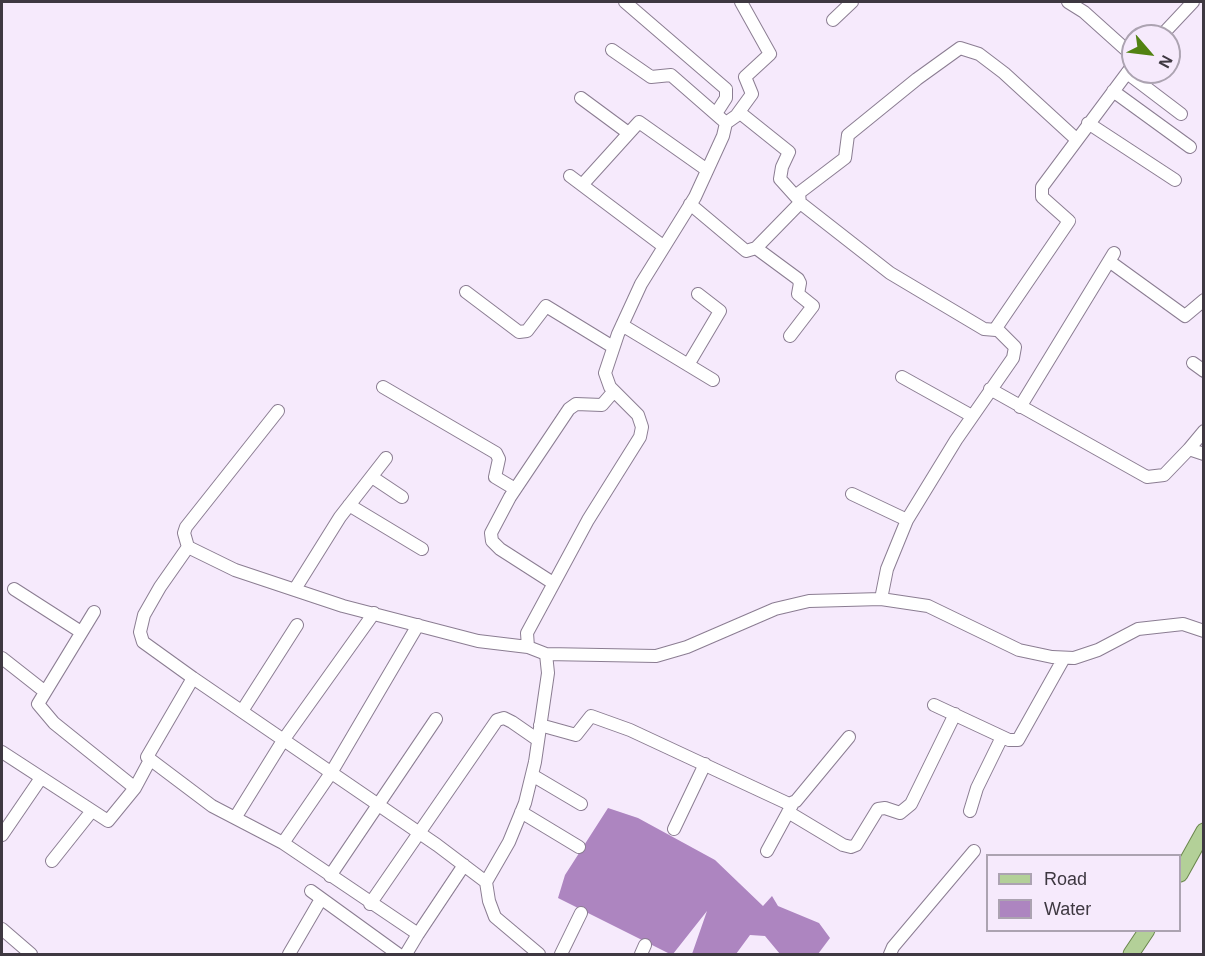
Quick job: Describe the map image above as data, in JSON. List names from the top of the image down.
{
  "legend": ["Road", "Water"],
  "north": "bottom right"
}
